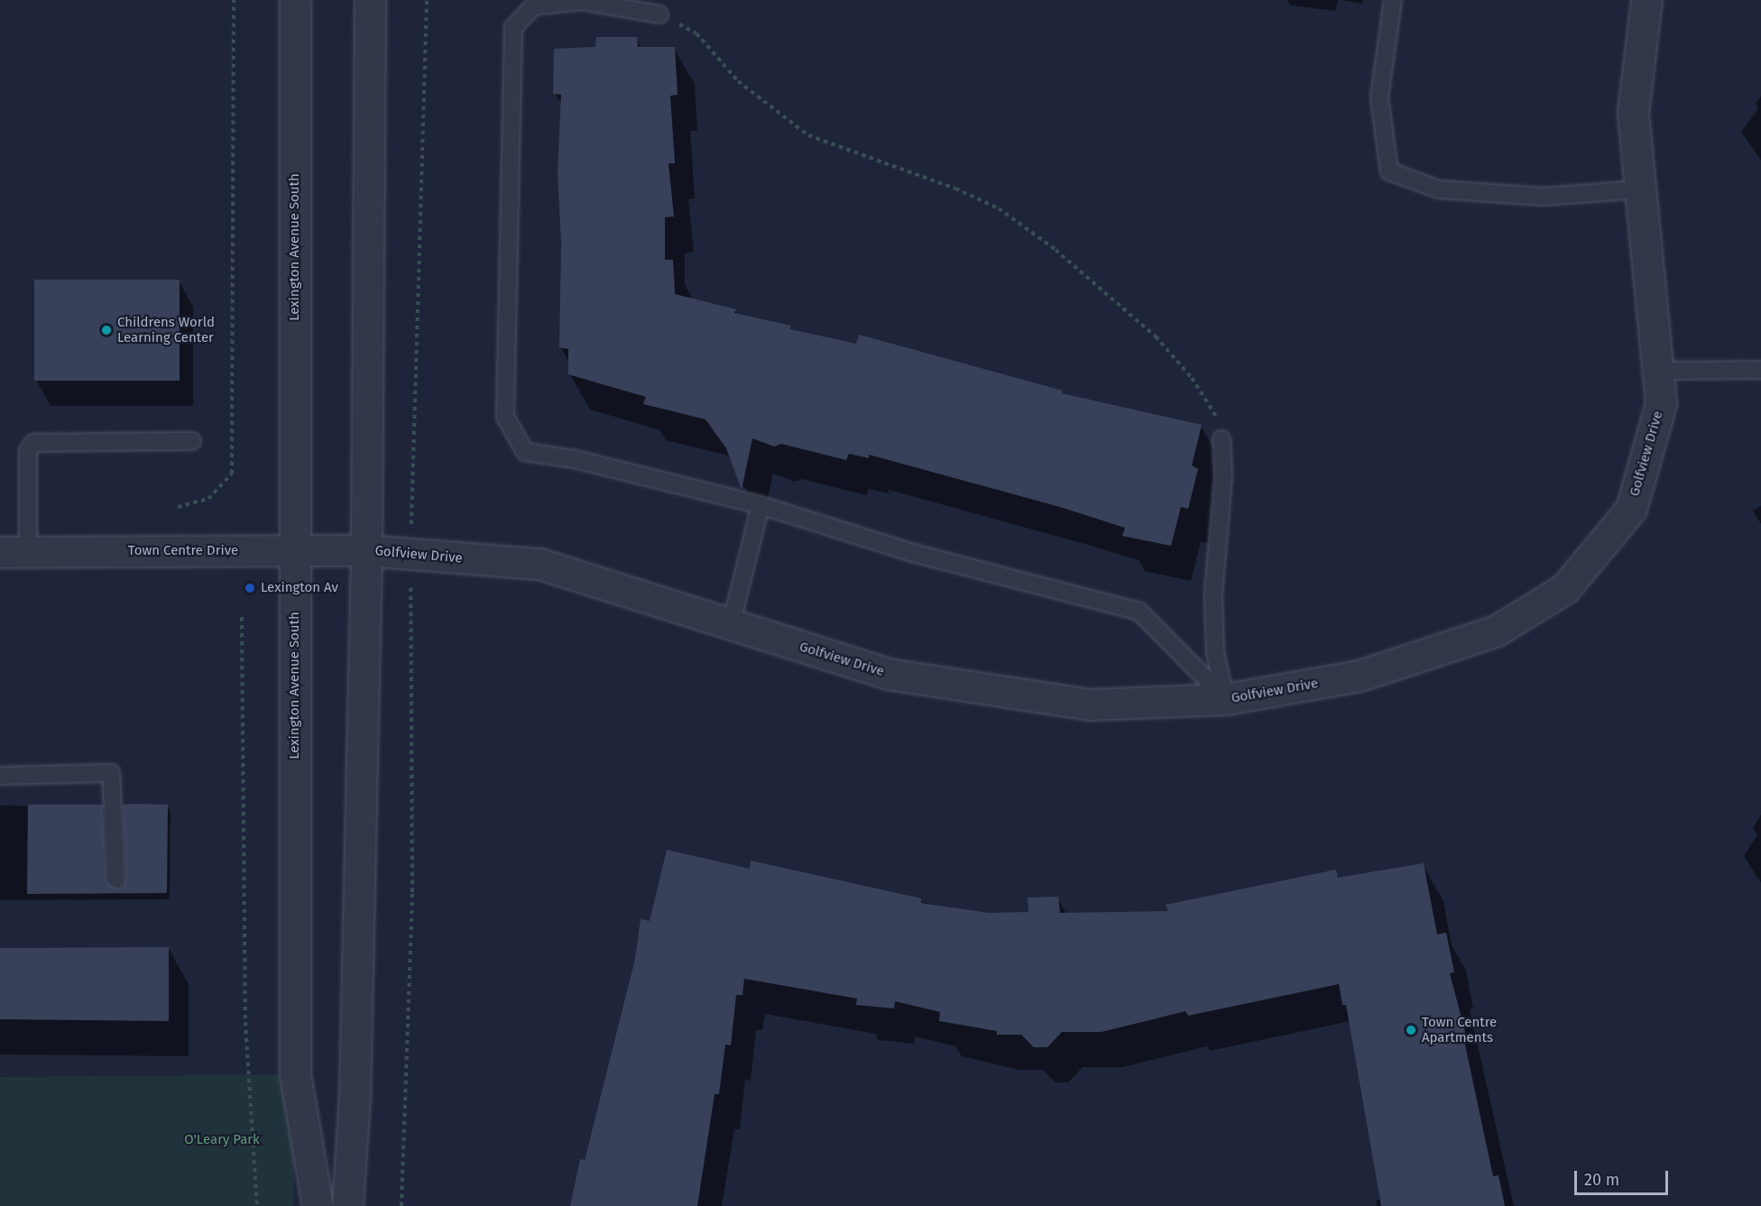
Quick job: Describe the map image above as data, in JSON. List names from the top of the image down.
{
  "streets": {
    "street": ["Lexington Avenue South", "Golfview Drive", "Town Centre Drive"]
  },
  "crossings": [
    ["Lexington Avenue South", "Town Centre Drive"],
    ["Golfview Drive", "Town Centre Drive"]
  ],
  "parks": ["O'Leary Park"],
  "places": ["Childrens World Learning Center", "Lexington Av", "Town Centre Apartments"],
  "scale_bar": "20 m"
}
